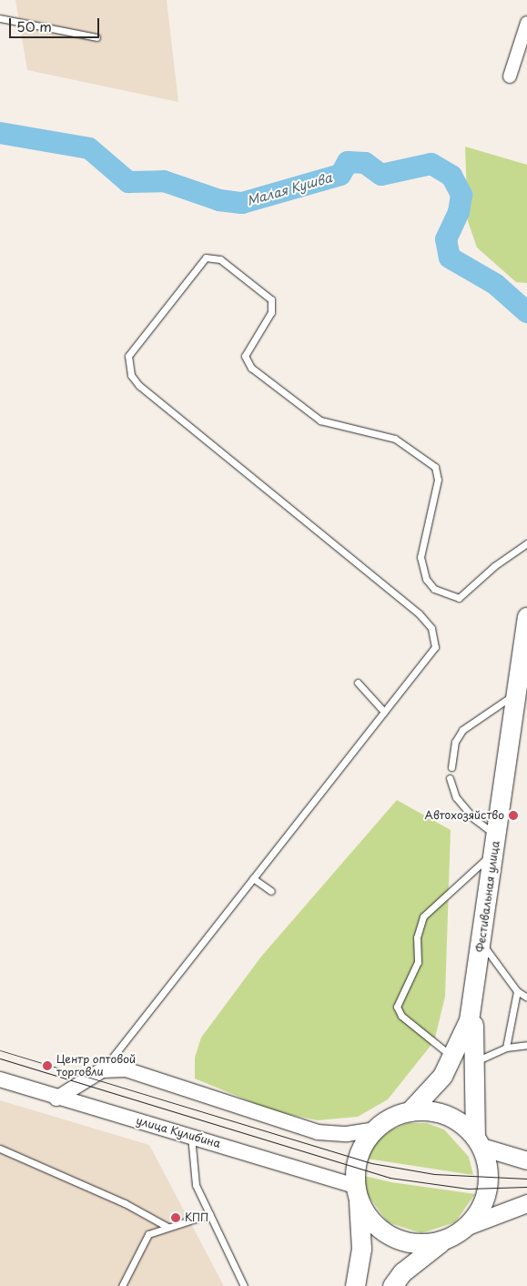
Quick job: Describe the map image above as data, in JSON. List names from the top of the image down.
{
  "streets": {
    "main road": ["Фестивальная улица"],
    "street": ["улица Кулибина"]
  },
  "crossings": [
    ["Фестивальная улица", "улица Кулибина"]
  ],
  "water": ["Малая Кушва"],
  "places": ["Автохозяйство", "Центр оптовой торговли", "КПП"],
  "scale_bar": "50 m"
}
